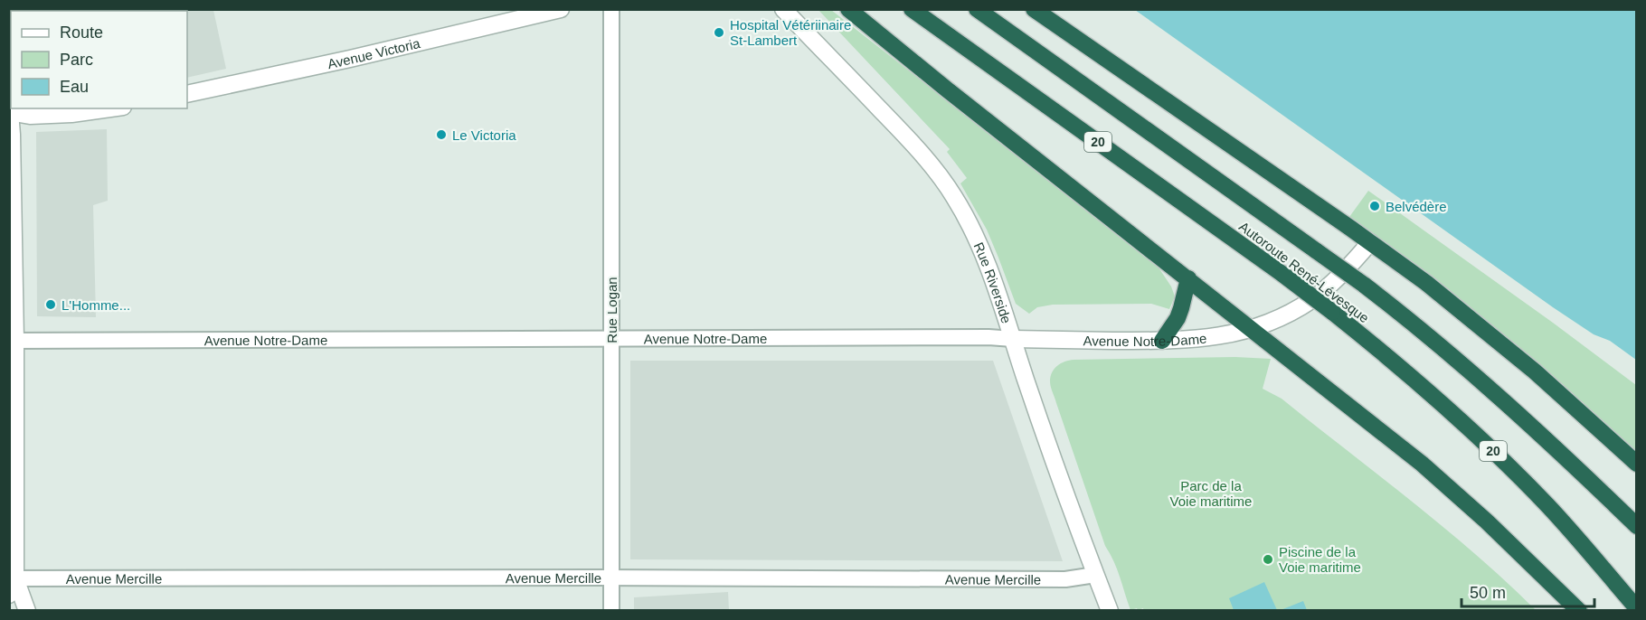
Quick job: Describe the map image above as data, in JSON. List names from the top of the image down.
{
  "streets": {
    "highway": ["20", "Autoroute René-Lévesque"],
    "street": [
      "Avenue Victoria",
      "Rue Riverside",
      "Rue Logan",
      "Avenue Notre-Dame",
      "Avenue Mercille"
    ]
  },
  "crossings": [
    ["Rue Riverside", "Avenue Notre-Dame"],
    ["Rue Riverside", "Avenue Mercille"],
    ["Rue Logan", "Avenue Notre-Dame"],
    ["Rue Logan", "Avenue Mercille"]
  ],
  "parks": ["Parc de la Voie maritime"],
  "places": [
    "Hospital Vétériinaire St-Lambert",
    "Le Victoria",
    "Belvédère",
    "L'Homme...",
    "Piscine de la Voie maritime"
  ],
  "legend": ["Route", "Parc", "Eau"],
  "scale_bar": "50 m"
}
